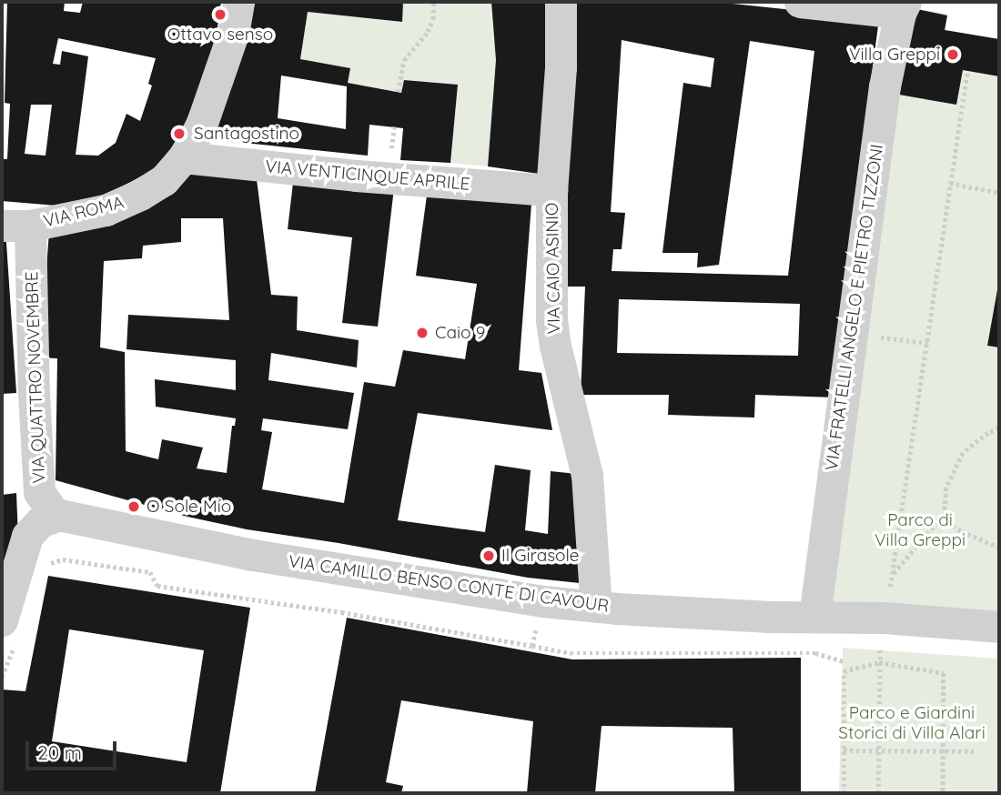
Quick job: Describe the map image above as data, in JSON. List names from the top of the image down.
{
  "streets": {
    "street": [
      "VIA VENTICINQUE APRILE",
      "VIA ROMA",
      "VIA CAIO ASINIO",
      "VIA FRATELLI ANGELO E PIETRO TIZZONI",
      "VIA QUATTRO NOVEMBRE",
      "VIA CAMILLO BENSO CONTE DI CAVOUR"
    ]
  },
  "crossings": [
    ["VIA VENTICINQUE APRILE", "VIA ROMA"],
    ["VIA VENTICINQUE APRILE", "VIA CAIO ASINIO"],
    ["VIA ROMA", "VIA QUATTRO NOVEMBRE"],
    ["VIA CAIO ASINIO", "VIA CAMILLO BENSO CONTE DI CAVOUR"],
    ["VIA FRATELLI ANGELO E PIETRO TIZZONI", "VIA CAMILLO BENSO CONTE DI CAVOUR"],
    ["VIA QUATTRO NOVEMBRE", "VIA CAMILLO BENSO CONTE DI CAVOUR"]
  ],
  "parks": ["Parco di Villa Greppi", "Parco e Giardini Storici di Villa Alari"],
  "places": [
    "Ottavo senso",
    "Villa Greppi",
    "Santagostino",
    "Caio 9",
    "O Sole Mio",
    "Il Girasole"
  ],
  "scale_bar": "20 m"
}
